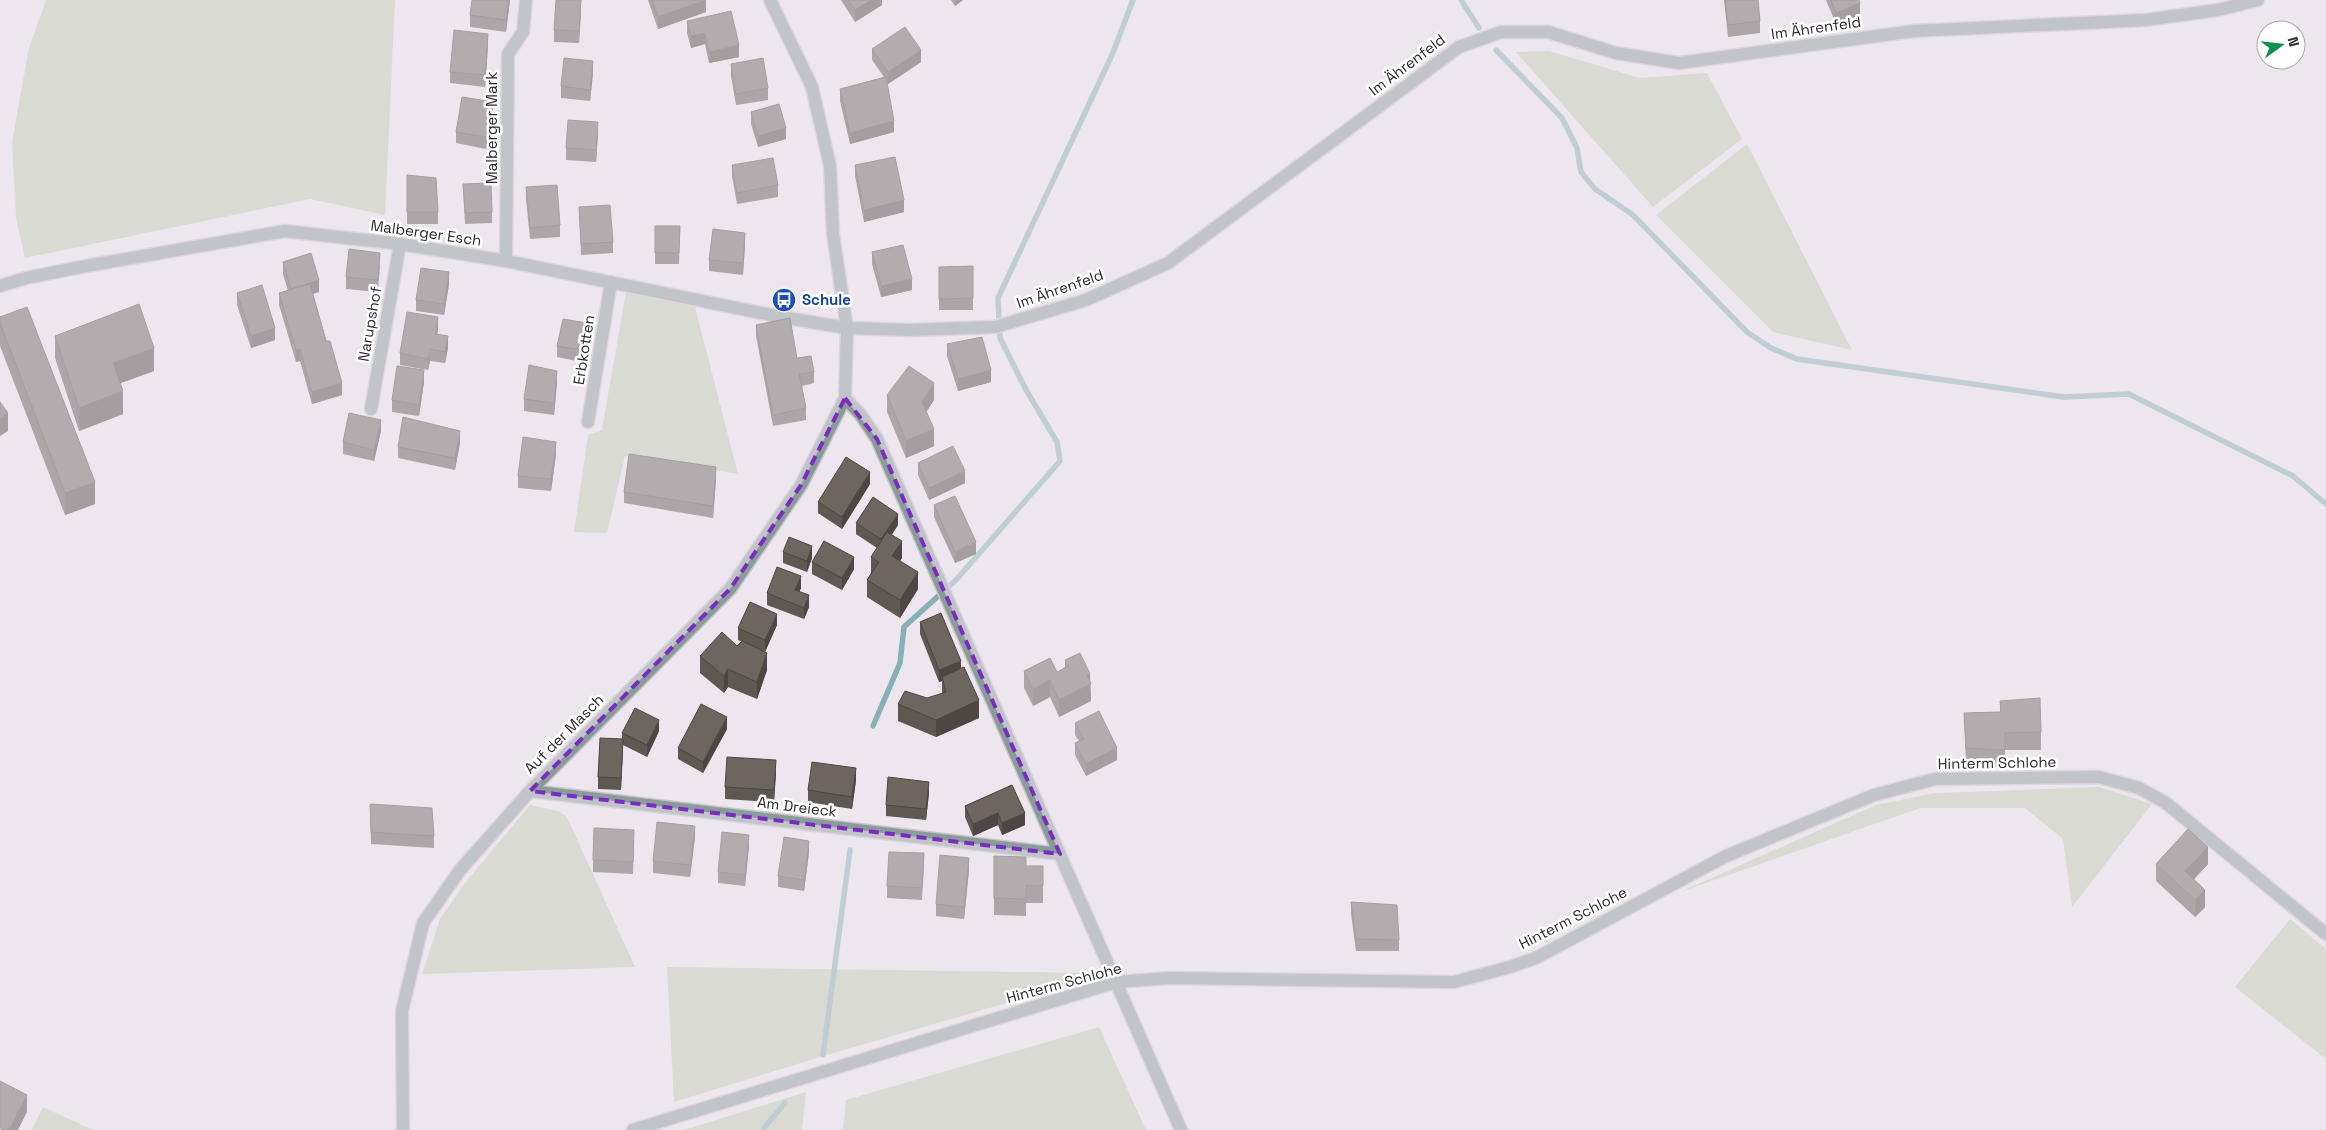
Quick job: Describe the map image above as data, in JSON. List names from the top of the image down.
{
  "streets": {
    "street": [
      "Im Ährenfeld",
      "Malberger Mark",
      "Malberger Esch",
      "Narupshof",
      "Erbkotten",
      "Auf der Masch",
      "Hinterm Schlohe",
      "Am Dreieck"
    ]
  },
  "crossings": [
    ["Im Ährenfeld", "Malberger Esch"],
    ["Malberger Mark", "Malberger Esch"],
    ["Malberger Esch", "Narupshof"],
    ["Malberger Esch", "Erbkotten"],
    ["Auf der Masch", "Am Dreieck"]
  ],
  "places": {
    "bus stop": ["Schule"]
  },
  "north": "right"
}
